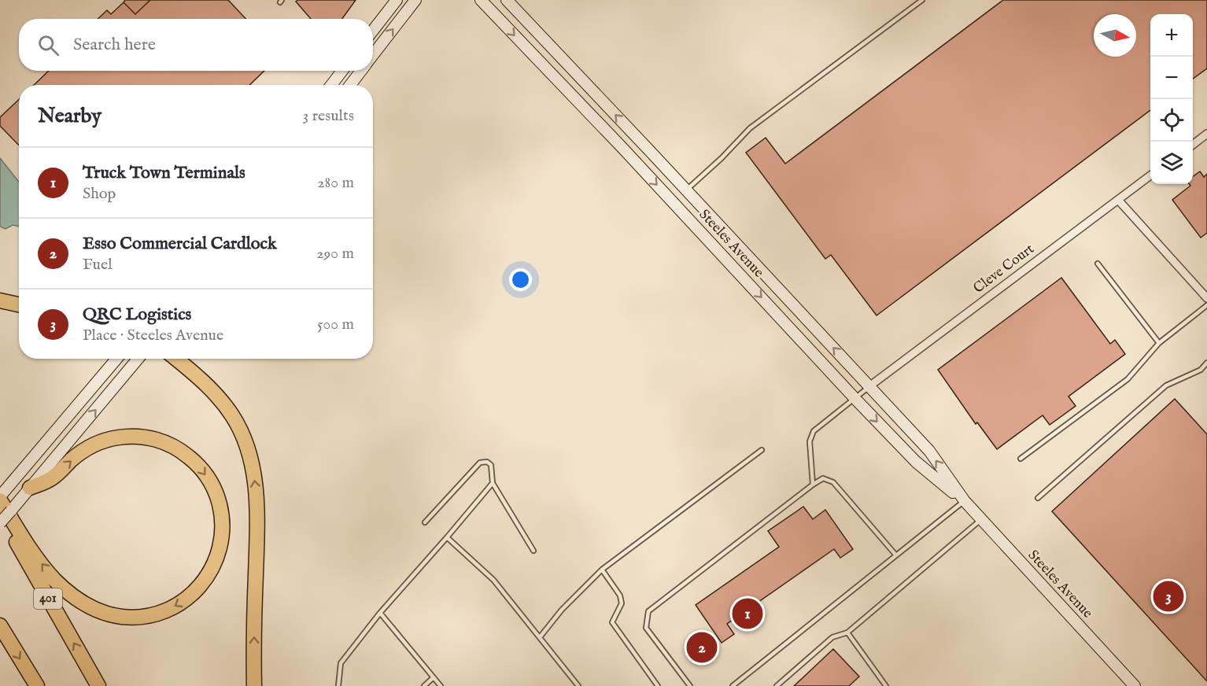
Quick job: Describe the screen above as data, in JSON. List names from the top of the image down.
{
  "streets": {
    "highway": ["401"],
    "main road": ["Steeles Avenue"],
    "street": ["Cleve Court"]
  },
  "crossings": [
    ["Steeles Avenue", "Cleve Court"]
  ],
  "north": "right",
  "page": {
    "map_buttons": ["+", "−"],
    "search": "Search here",
    "heading": ["Nearby", "3 results"],
    "list": [
      {
        "mark": "1",
        "name": "Truck Town Terminals",
        "note": "Shop",
        "value": "280 m"
      },
      {
        "mark": "2",
        "name": "Esso Commercial Cardlock",
        "note": "Fuel",
        "value": "290 m"
      },
      {
        "mark": "3",
        "name": "QRC Logistics",
        "note": "Place · Steeles Avenue",
        "value": "500 m"
      }
    ],
    "pins": ["3", "1", "2"]
  }
}
